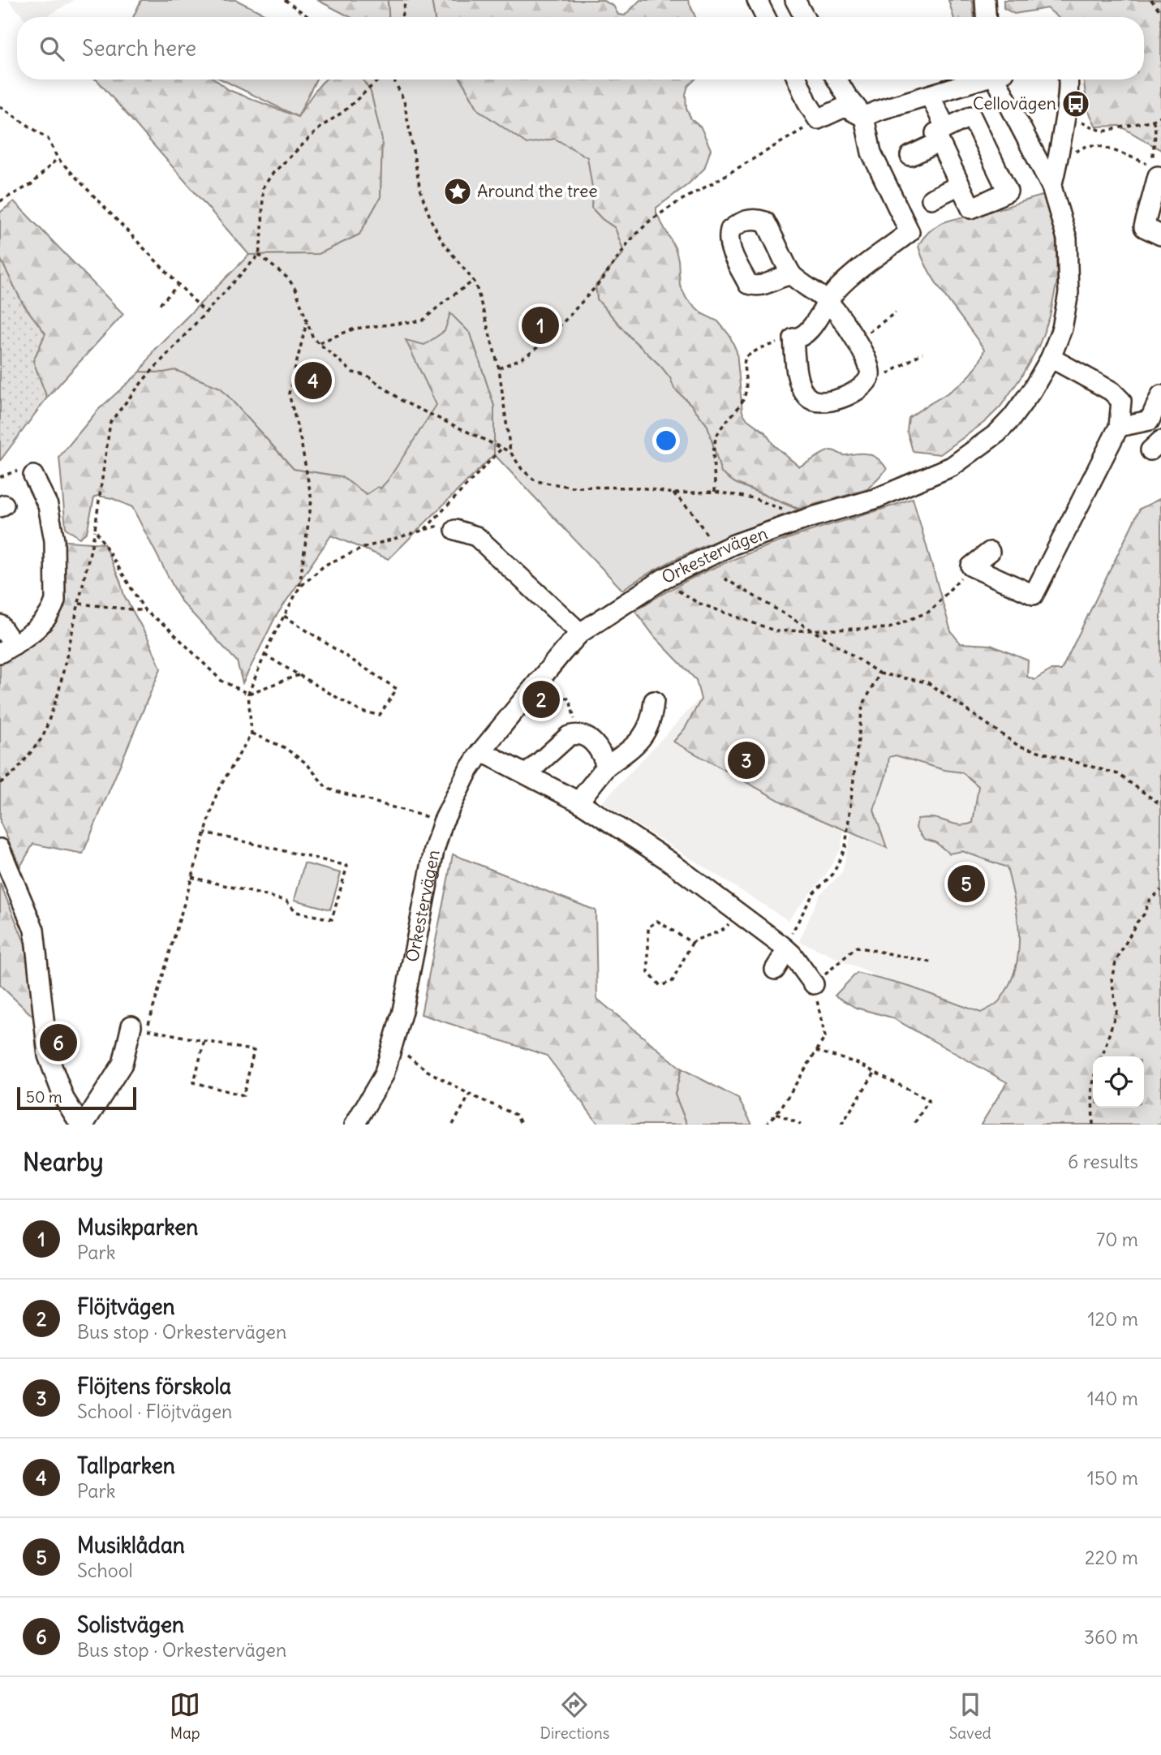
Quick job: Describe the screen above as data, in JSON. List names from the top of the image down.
{
  "streets": {
    "street": ["Orkestervägen"]
  },
  "places": {
    "bus stop": ["Cellovägen"],
    "place": ["Around the tree"]
  },
  "scale_bar": "50 m",
  "page": {
    "search": "Search here",
    "pins": [
      "1",
      "4",
      "2",
      "3",
      "5",
      "6"
    ],
    "scale": "50 m",
    "heading": ["Nearby", "6 results"],
    "list": [
      {
        "mark": "1",
        "name": "Musikparken",
        "note": "Park",
        "value": "70 m"
      },
      {
        "mark": "2",
        "name": "Flöjtvägen",
        "note": "Bus stop · Orkestervägen",
        "value": "120 m"
      },
      {
        "mark": "3",
        "name": "Flöjtens förskola",
        "note": "School · Flöjtvägen",
        "value": "140 m"
      },
      {
        "mark": "4",
        "name": "Tallparken",
        "note": "Park",
        "value": "150 m"
      },
      {
        "mark": "5",
        "name": "Musiklådan",
        "note": "School",
        "value": "220 m"
      },
      {
        "mark": "6",
        "name": "Solistvägen",
        "note": "Bus stop · Orkestervägen",
        "value": "360 m"
      }
    ],
    "nav": ["Map", "Directions", "Saved"]
  }
}
